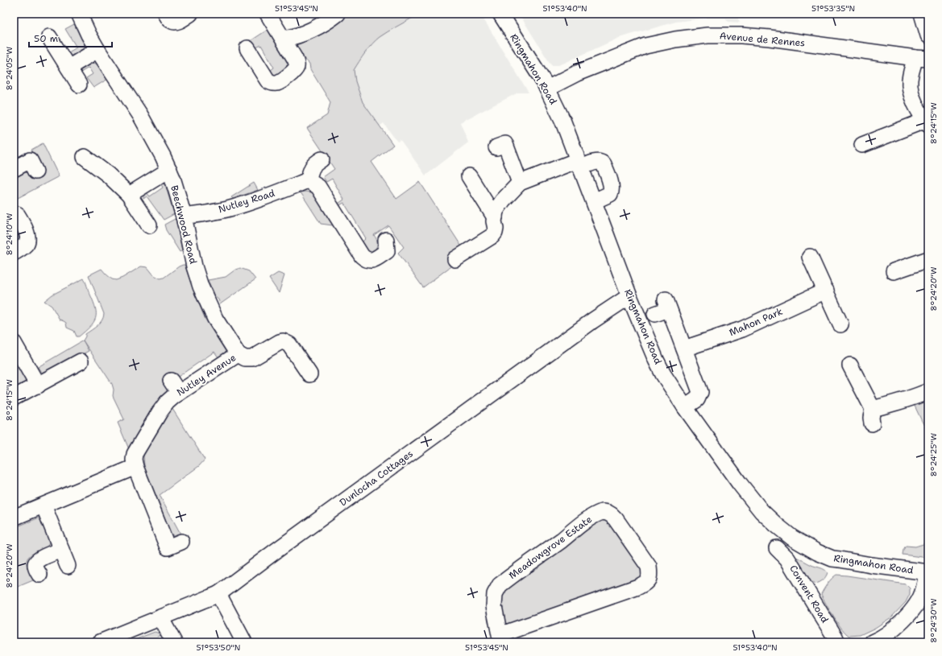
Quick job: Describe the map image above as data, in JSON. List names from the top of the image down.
{
  "streets": {
    "street": [
      "Avenue de Rennes",
      "Ringmahon Road",
      "Nutley Road",
      "Beechwood Road",
      "Mahon Park",
      "Nutley Avenue",
      "Dunlocha Cottages",
      "Meadowgrove Estate",
      "Convent Road"
    ]
  },
  "crossings": [
    ["Avenue de Rennes", "Ringmahon Road"],
    ["Ringmahon Road", "Dunlocha Cottages"],
    ["Nutley Road", "Beechwood Road"],
    ["Beechwood Road", "Nutley Avenue"]
  ],
  "scale_bar": "50 m",
  "coordinates": [
    "51°53'45\"N",
    "51°53'40\"N",
    "51°53'35\"N",
    "8°24'05\"W",
    "8°24'15\"W",
    "8°24'10\"W",
    "8°24'20\"W",
    "8°24'25\"W",
    "8°24'30\"W",
    "51°53'50\"N"
  ]
}
